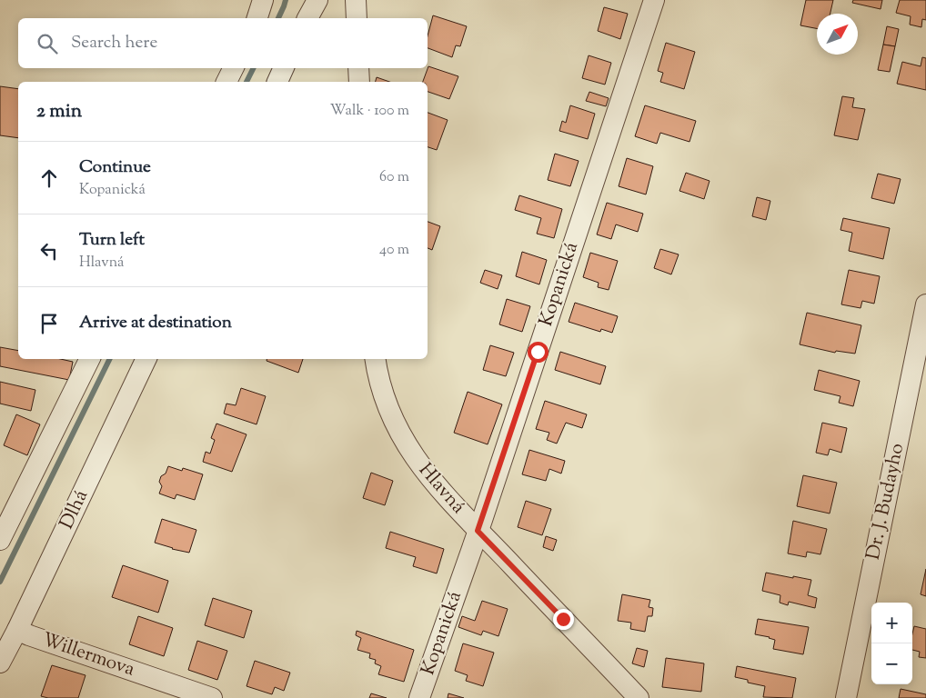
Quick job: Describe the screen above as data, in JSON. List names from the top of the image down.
{
  "streets": {
    "street": [
      "Kopanická",
      "Hlavná",
      "Dr. J. Budayho",
      "Dlhá",
      "Willermova"
    ]
  },
  "crossings": [
    ["Kopanická", "Hlavná"],
    ["Dlhá", "Willermova"]
  ],
  "north": "top right",
  "page": {
    "search": "Search here",
    "heading": ["2 min", "Walk · 100 m"],
    "list": [
      ["Continue", "Kopanická", "60 m"],
      ["Turn left", "Hlavná", "40 m"],
      "Arrive at destination"
    ],
    "map_buttons": ["+", "−"]
  }
}
